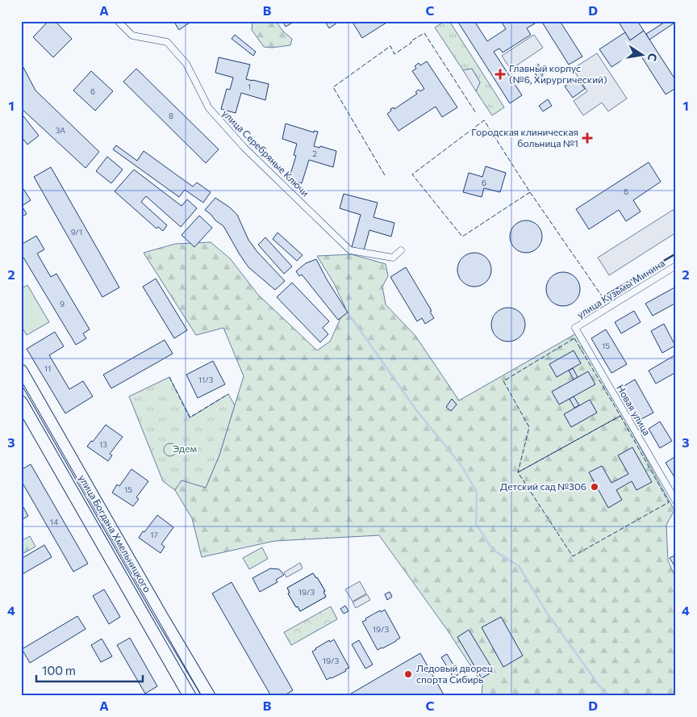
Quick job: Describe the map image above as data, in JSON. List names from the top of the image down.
{
  "streets": {
    "highway": ["улица Богдана Хмельницкого"],
    "street": ["улица Серебряные Ключи", "улица Кузьмы Минина", "Новая улица"]
  },
  "crossings": [
    ["улица Кузьмы Минина", "Новая улица"]
  ],
  "parks": ["Эдем"],
  "places": {
    "health": ["Главный корпус (№6, Хирургический)", "Городская клиническая больница №1"],
    "other": ["Детский сад №306", "Ледовый дворец спорта Сибирь"]
  },
  "house_numbers": [
    "1",
    "6",
    "8",
    "3А",
    "2",
    "6",
    "6",
    "9/1",
    "9",
    "15",
    "11",
    "11/3",
    "13",
    "15",
    "14",
    "17",
    "19/3",
    "19/3",
    "19/3"
  ],
  "scale_bar": "100 m",
  "north": "right",
  "grid": {
    "columns": [
      "A",
      "B",
      "C",
      "D"
    ],
    "rows": [
      "1",
      "2",
      "3",
      "4"
    ]
  }
}
